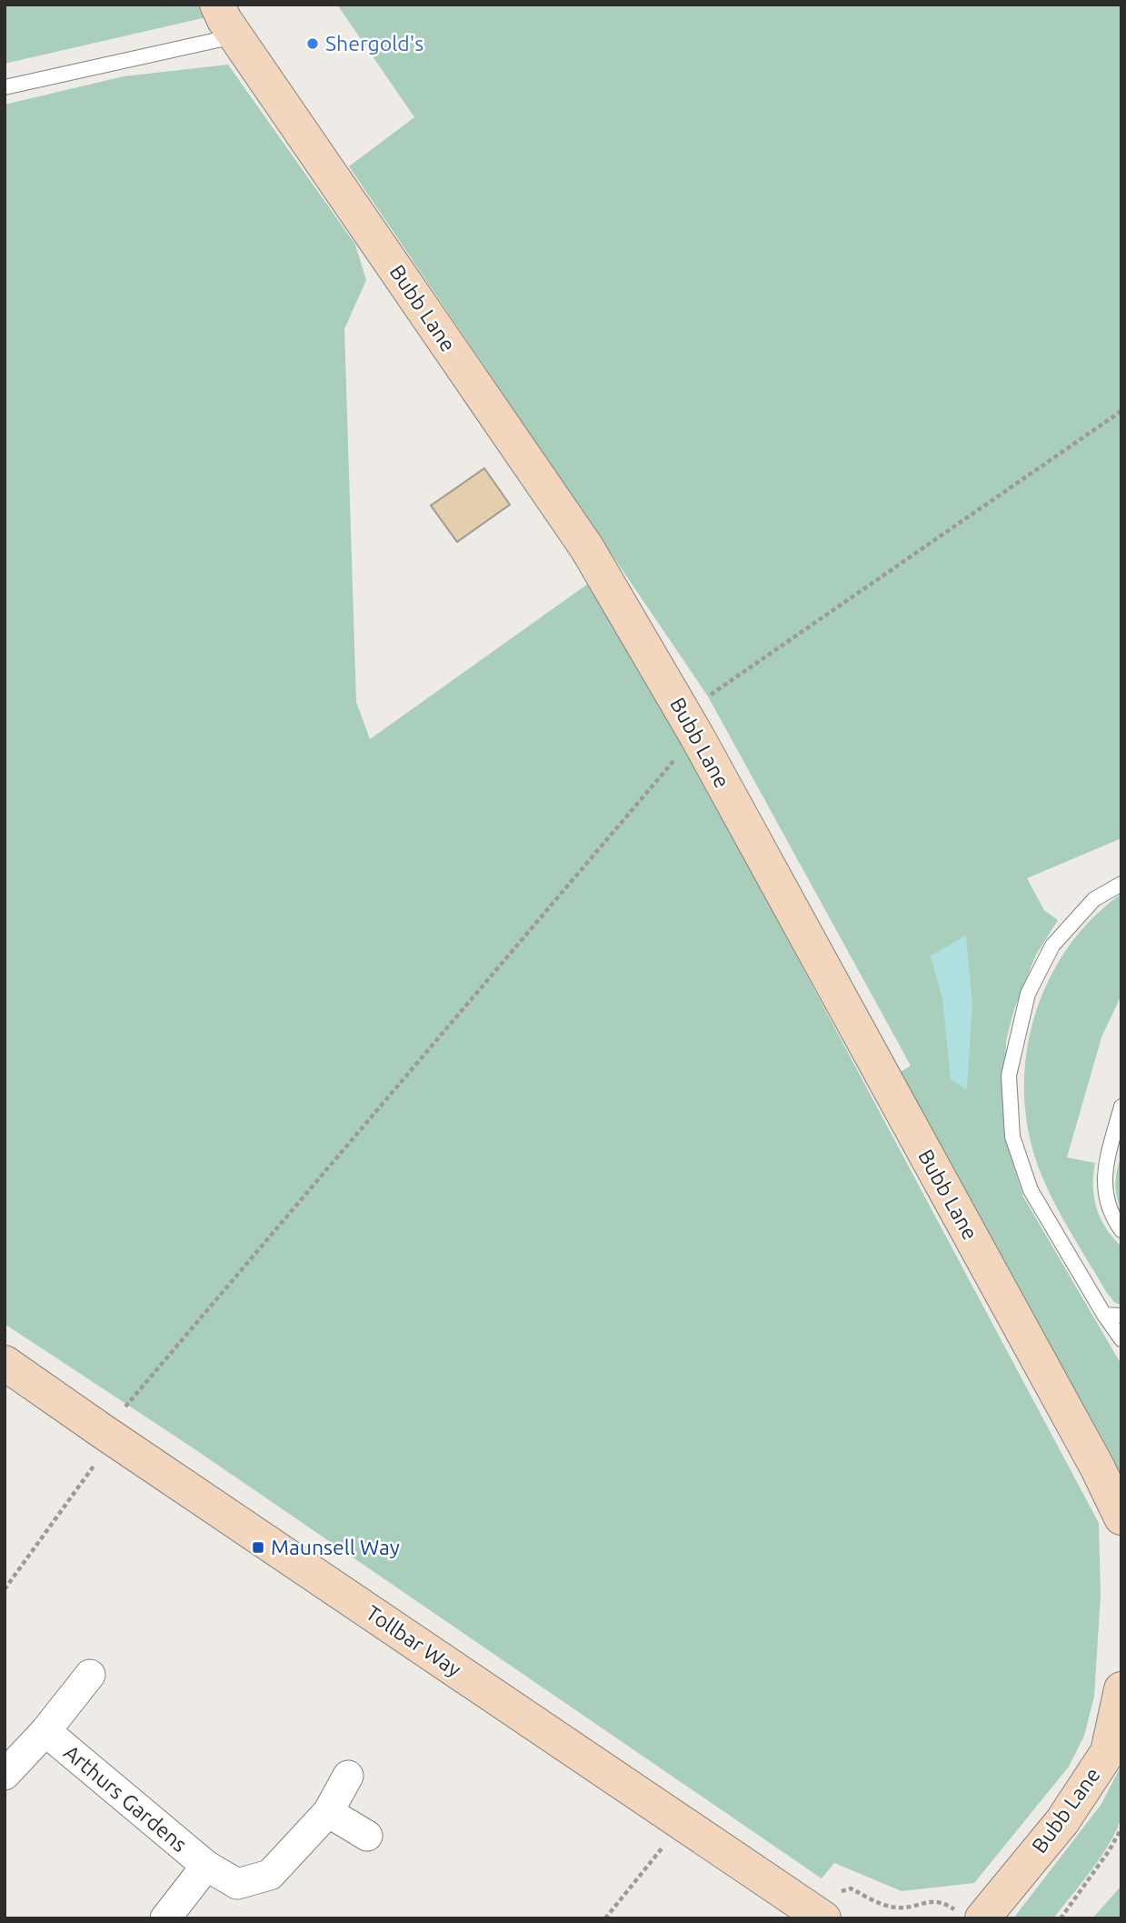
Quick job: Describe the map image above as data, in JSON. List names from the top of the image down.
{
  "streets": {
    "street": ["Bubb Lane", "Tollbar Way", "Arthurs Gardens"]
  },
  "places": {
    "other": ["Shergold's"],
    "transit": ["Maunsell Way"]
  }
}
